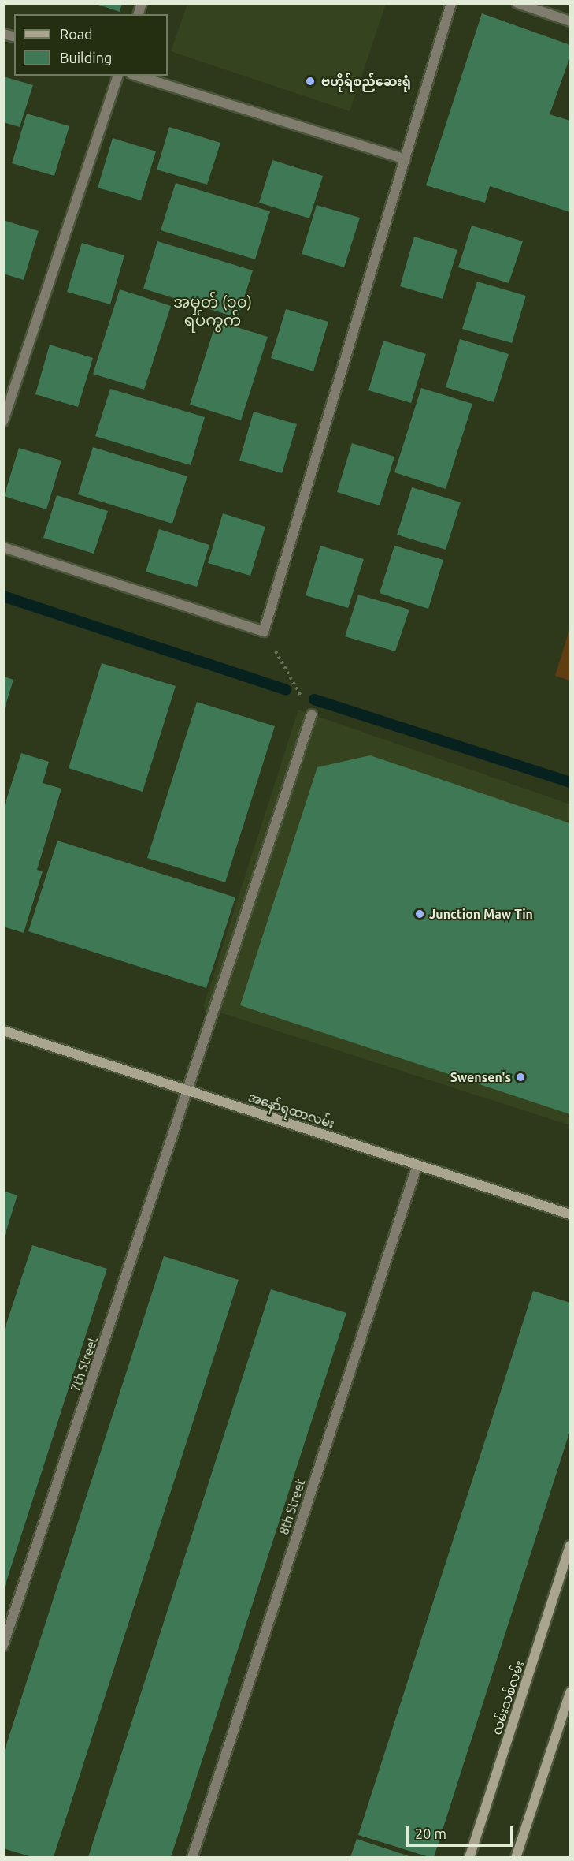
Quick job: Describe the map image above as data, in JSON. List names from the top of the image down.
{
  "streets": {
    "main road": ["အနော်ရထာလမ်း", "လမ်းသစ်လမ်း"],
    "street": ["7th Street", "8th Street"]
  },
  "crossings": [
    ["အနော်ရထာလမ်း", "7th Street"],
    ["အနော်ရထာလမ်း", "8th Street"]
  ],
  "districts": ["အမှတ် (၁၀) ရပ်ကွက်"],
  "places": ["ဗဟိုရ်စည်ဆေးရုံ", "Junction Maw Tin", "Swensen's"],
  "legend": ["Road", "Building"],
  "scale_bar": "20 m"
}
